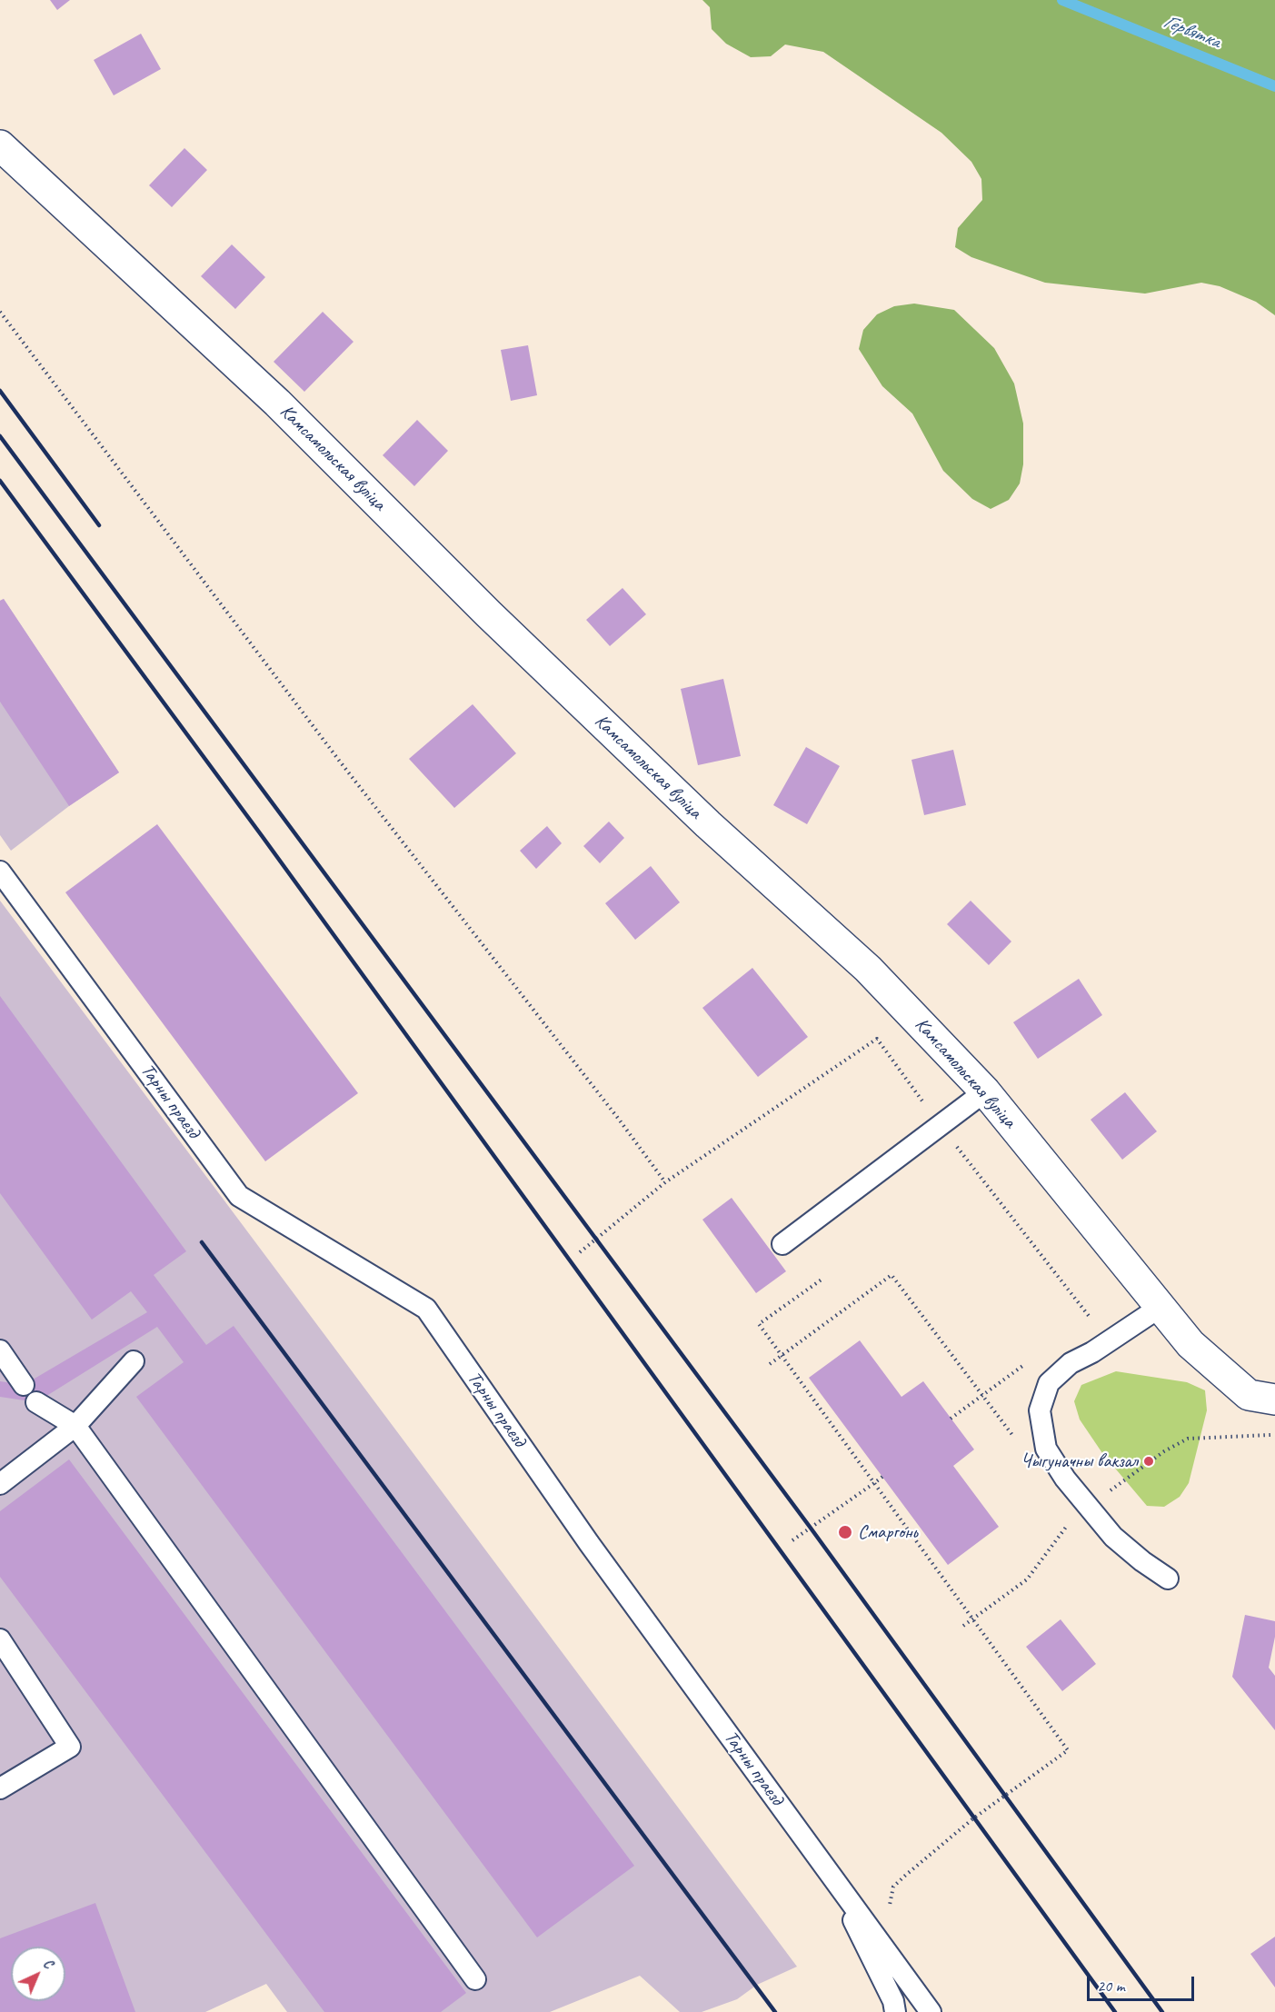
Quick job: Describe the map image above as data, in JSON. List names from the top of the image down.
{
  "streets": {
    "street": ["Камсамольская вуліца"],
    "lane": ["Тарны праезд"]
  },
  "water": ["Гервятка"],
  "places": ["Чыгуначны вакзал", "Смаргонь"],
  "scale_bar": "20 m",
  "north": "top right"
}
